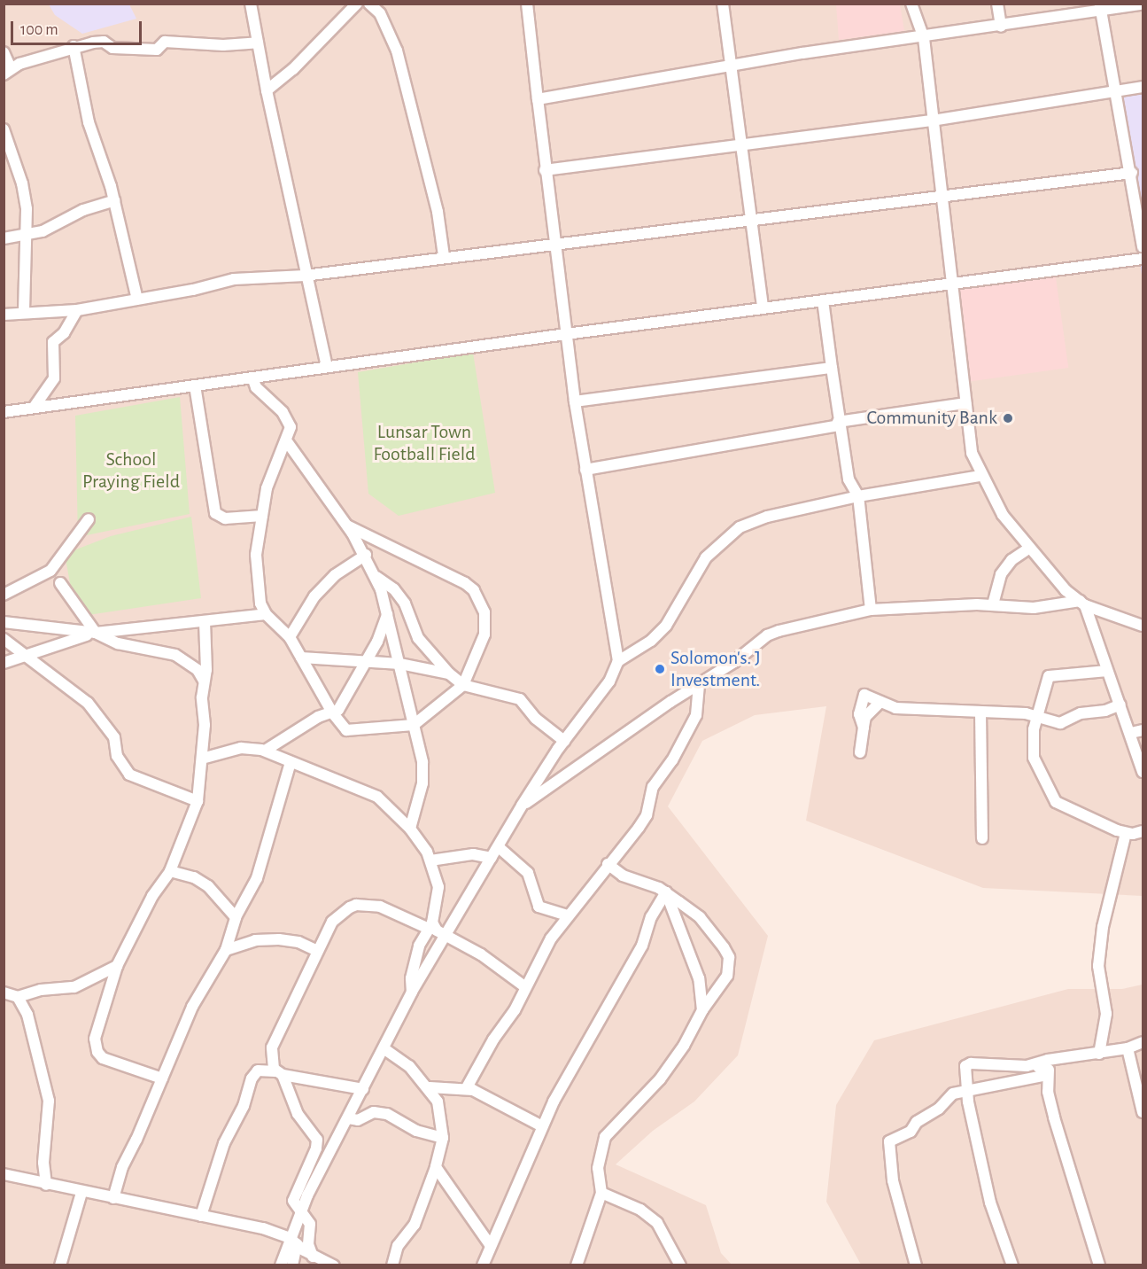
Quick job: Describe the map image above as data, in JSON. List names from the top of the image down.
{
  "parks": ["Lunsar Town Football Field", "School Praying Field"],
  "places": ["Community Bank", "Solomon's. J Investment."],
  "scale_bar": "100 m"
}
